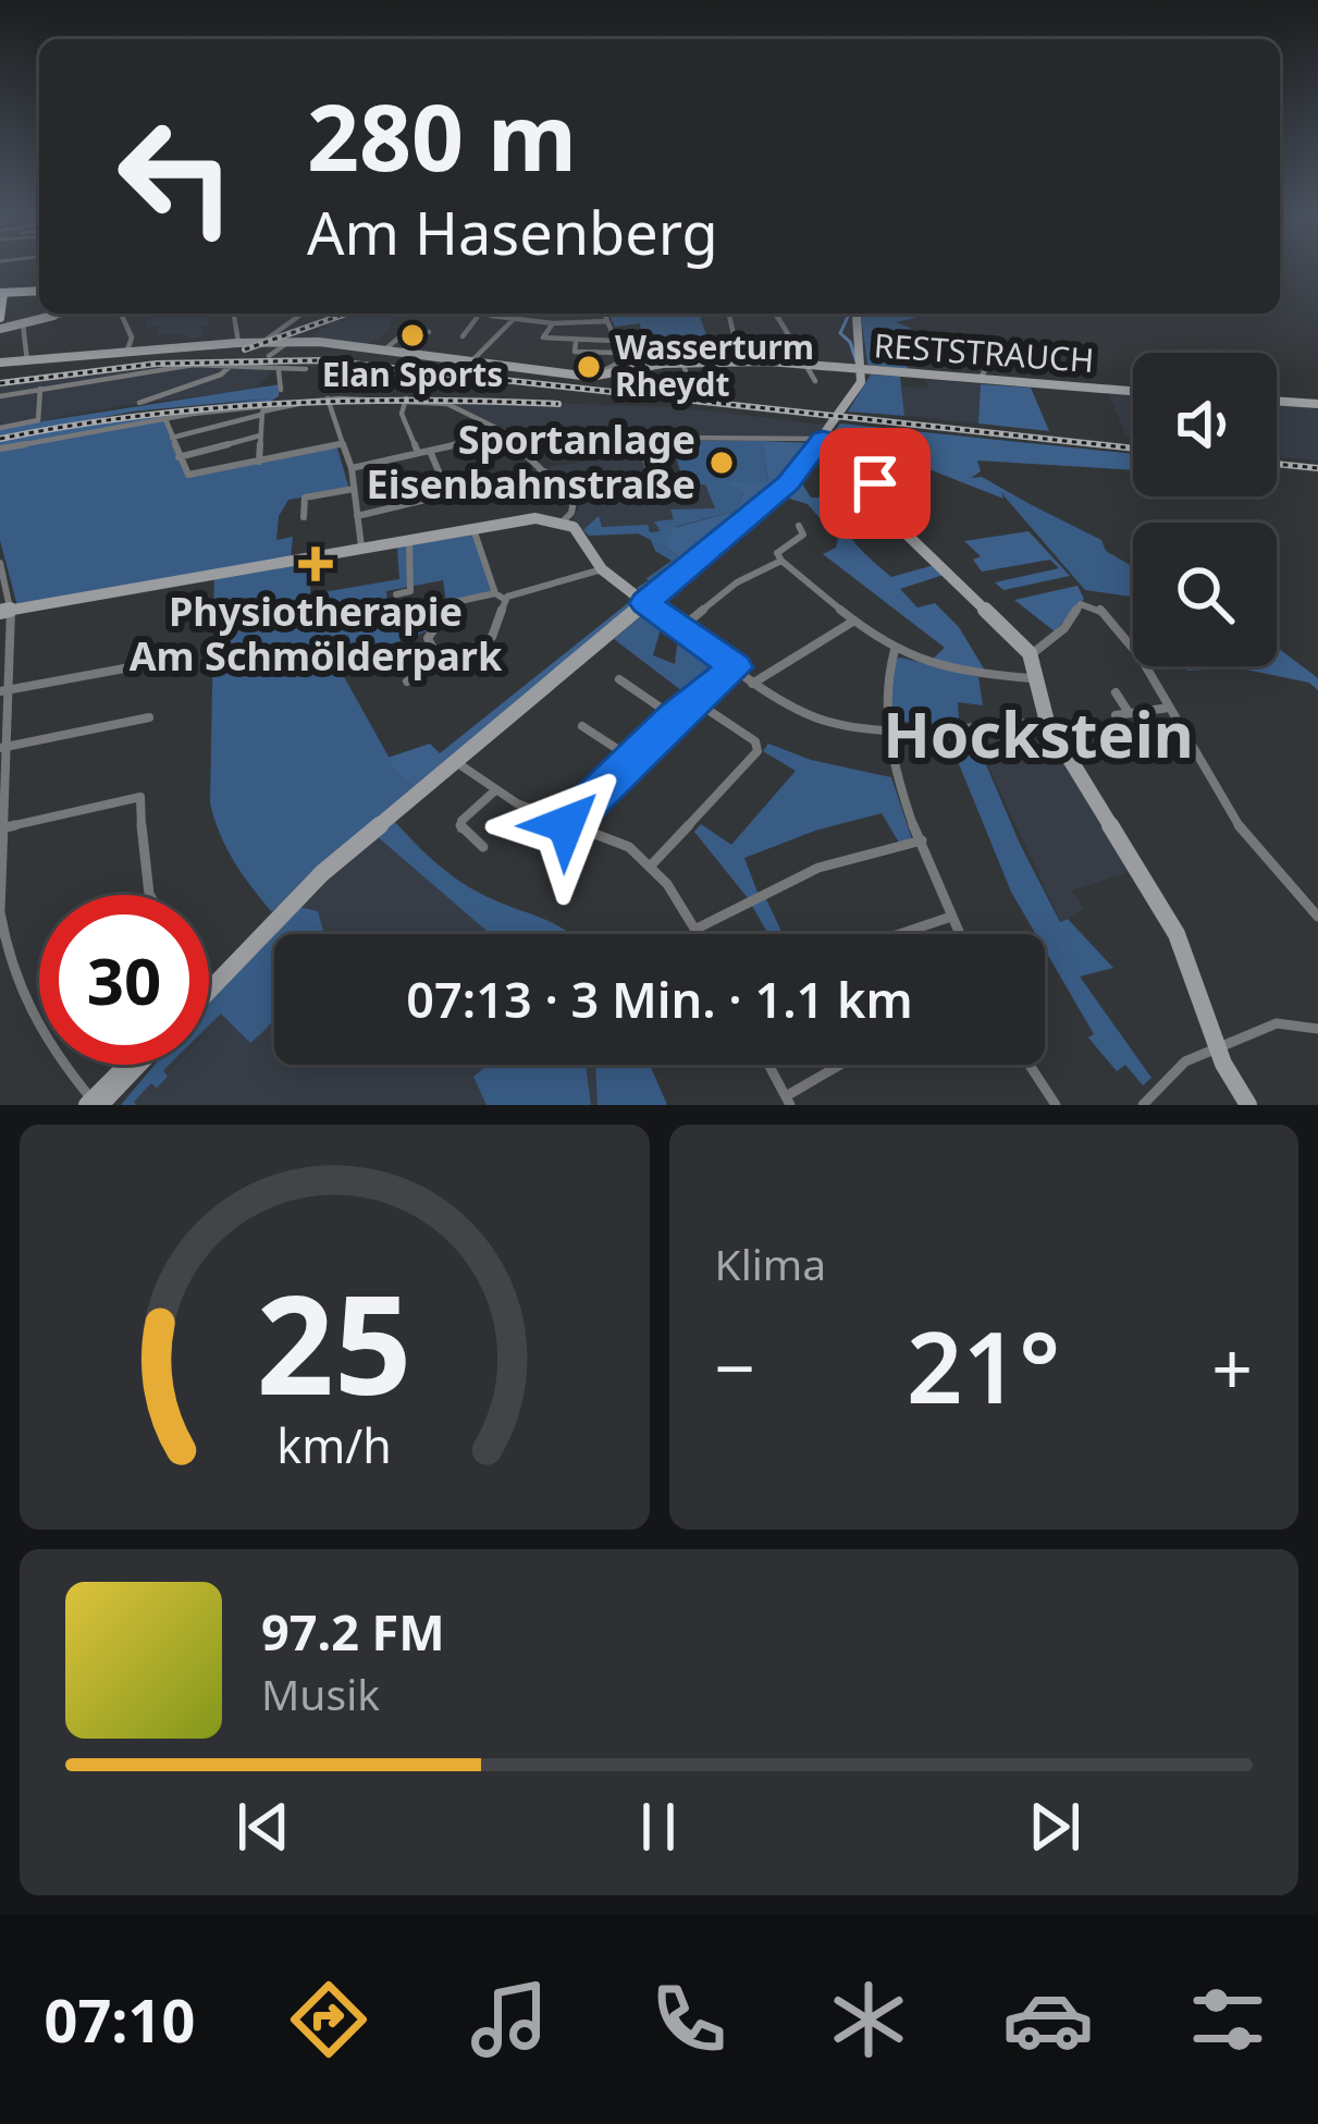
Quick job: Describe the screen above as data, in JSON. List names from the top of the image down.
{
  "streets": {
    "main road": ["RESTSTRAUCH"]
  },
  "districts": ["Hockstein"],
  "places": {
    "other": ["Elan Sports", "Wasserturm Rheydt", "Sportanlage Eisenbahnstraße"],
    "health": ["Physiotherapie Am Schmölderpark"]
  },
  "page": {
    "turn": ["280 m", "Am Hasenberg"],
    "limit": "30",
    "trip": "07:13 · 3 Min. · 1.1 km",
    "tile": "Klima",
    "heat": ["−", "21°", "+"],
    "song": ["97.2 FM", "Musik"],
    "tabs": "07:10",
    "gauge": ["25", "km/h"]
  }
}
